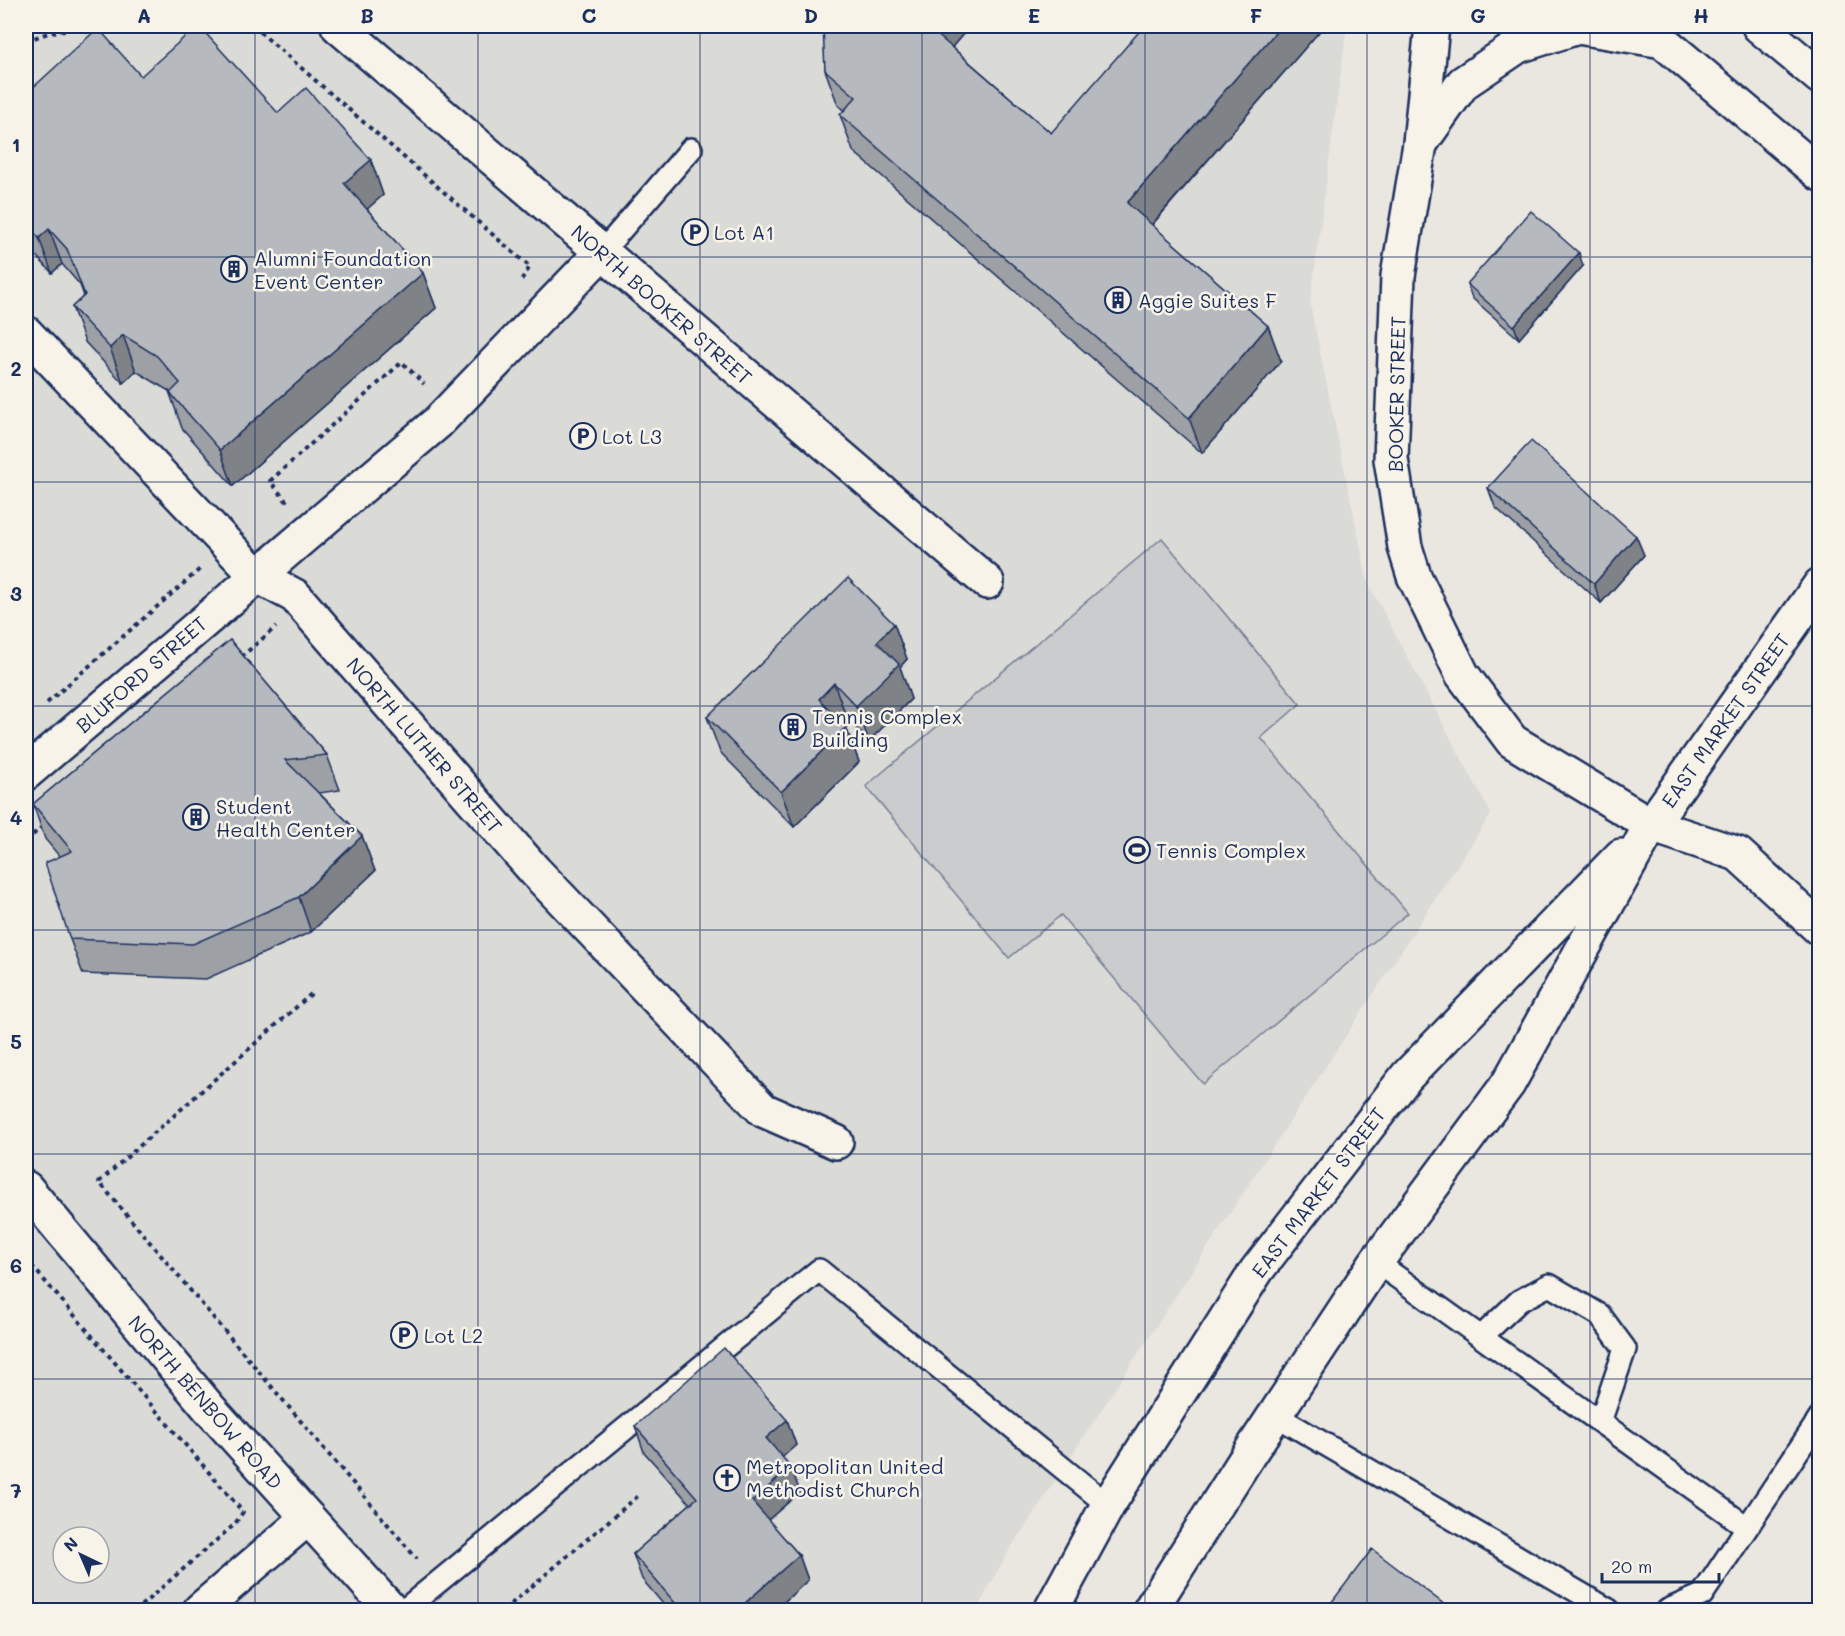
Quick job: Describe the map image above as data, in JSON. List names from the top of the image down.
{
  "streets": {
    "main road": [
      "NORTH BOOKER STREET",
      "BOOKER STREET",
      "BLUFORD STREET",
      "EAST MARKET STREET",
      "NORTH LUTHER STREET",
      "NORTH BENBOW ROAD"
    ]
  },
  "crossings": [
    ["NORTH BOOKER STREET", "BLUFORD STREET"],
    ["BOOKER STREET", "EAST MARKET STREET"],
    ["BLUFORD STREET", "NORTH LUTHER STREET"]
  ],
  "places": {
    "parking": ["Lot A1", "Lot L3", "Lot L2"],
    "building": [
      "Alumni Foundation Event Center",
      "Aggie Suites F",
      "Tennis Complex Building",
      "Student Health Center"
    ],
    "sports": ["Tennis Complex"],
    "church": ["Metropolitan United Methodist Church"]
  },
  "scale_bar": "20 m",
  "north": "top left",
  "grid": {
    "columns": [
      "A",
      "B",
      "C",
      "D",
      "E",
      "F",
      "G",
      "H"
    ],
    "rows": [
      "1",
      "2",
      "3",
      "4",
      "5",
      "6",
      "7"
    ]
  }
}
